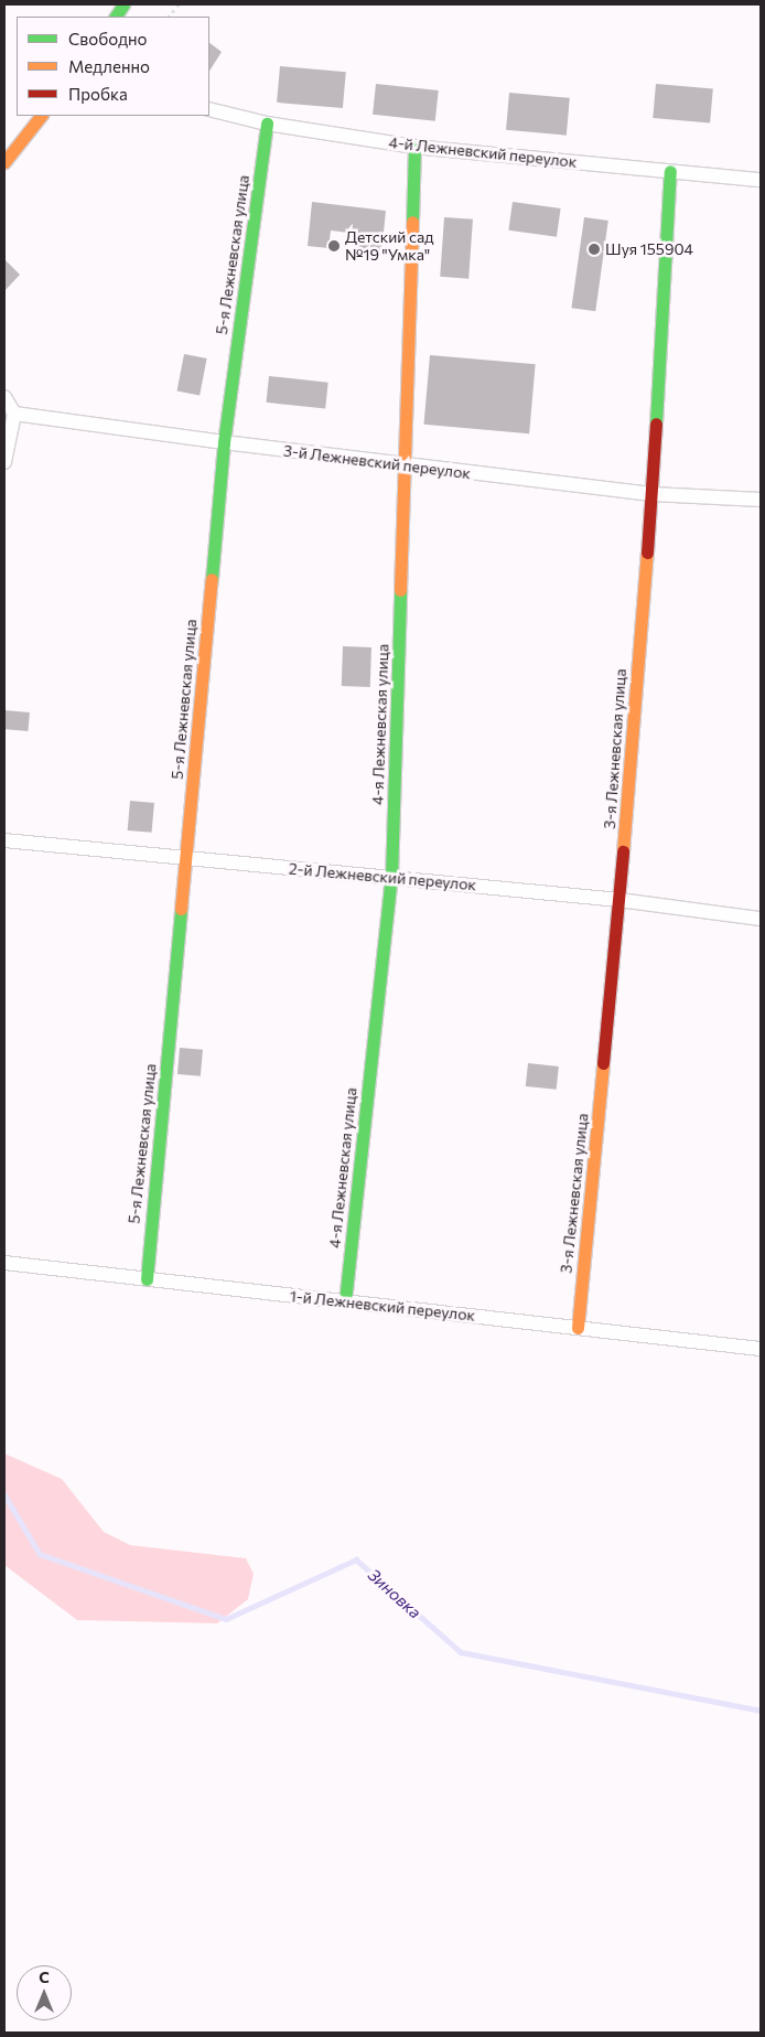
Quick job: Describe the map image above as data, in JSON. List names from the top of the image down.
{
  "streets": {
    "street": [
      "4-й Лежневский переулок",
      "5-я Лежневская улица",
      "3-й Лежневский переулок",
      "4-я Лежневская улица",
      "3-я Лежневская улица",
      "2-й Лежневский переулок",
      "1-й Лежневский переулок"
    ]
  },
  "crossings": [
    ["4-й Лежневский переулок", "5-я Лежневская улица"],
    ["4-й Лежневский переулок", "4-я Лежневская улица"],
    ["4-й Лежневский переулок", "3-я Лежневская улица"],
    ["5-я Лежневская улица", "3-й Лежневский переулок"],
    ["5-я Лежневская улица", "2-й Лежневский переулок"],
    ["5-я Лежневская улица", "1-й Лежневский переулок"],
    ["3-й Лежневский переулок", "4-я Лежневская улица"],
    ["3-й Лежневский переулок", "3-я Лежневская улица"],
    ["4-я Лежневская улица", "2-й Лежневский переулок"],
    ["4-я Лежневская улица", "1-й Лежневский переулок"],
    ["3-я Лежневская улица", "2-й Лежневский переулок"],
    ["3-я Лежневская улица", "1-й Лежневский переулок"]
  ],
  "water": ["Зиновка"],
  "places": ["Детский сад №19 \"Умка\"", "Шуя 155904"],
  "legend": ["Свободно", "Медленно", "Пробка"],
  "north": "top"
}
